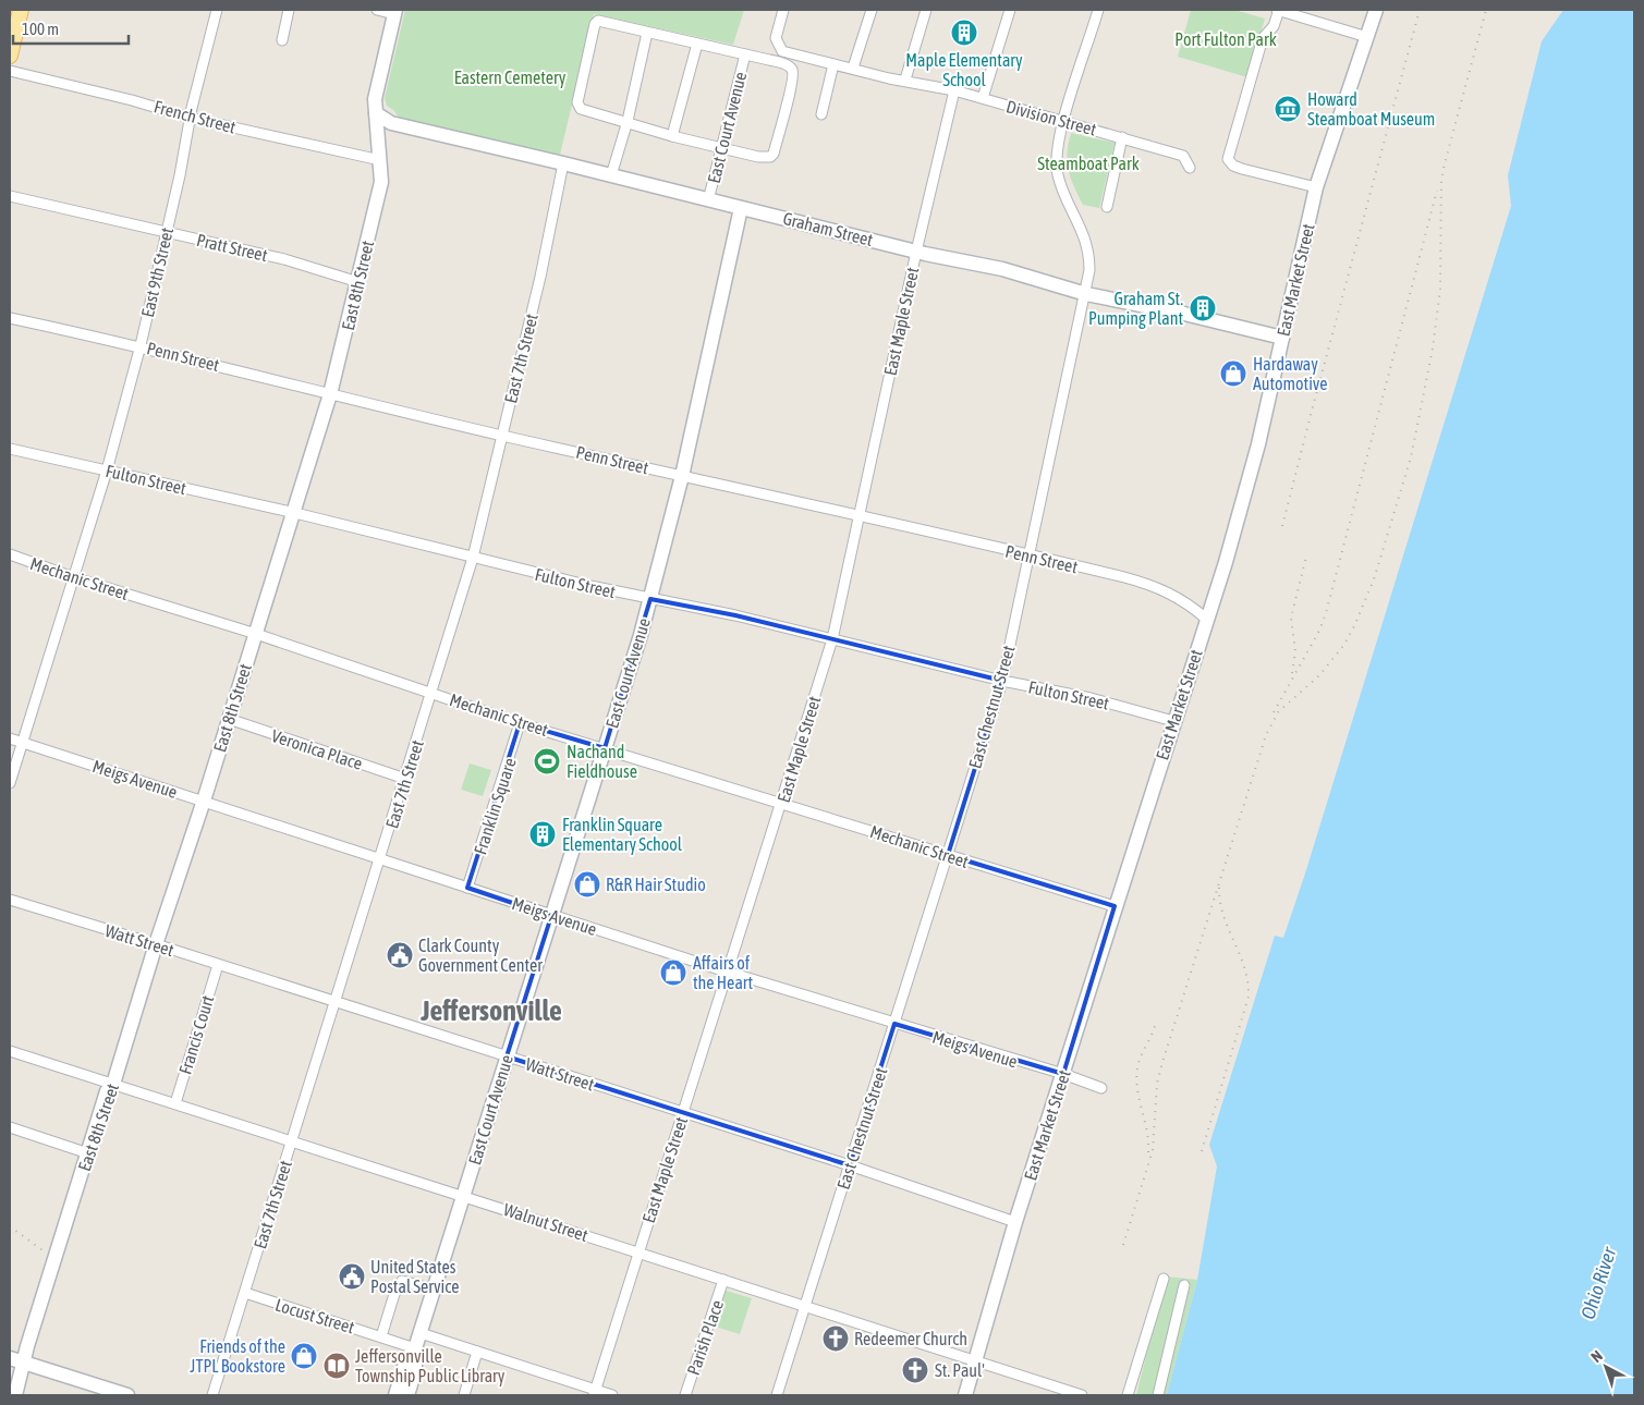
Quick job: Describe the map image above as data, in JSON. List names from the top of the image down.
{
  "streets": {
    "main road": [
      "East Court Avenue",
      "Graham Street",
      "East Market Street",
      "East 8th Street"
    ],
    "street": [
      "French Street",
      "Division Street",
      "Pratt Street",
      "East 9th Street",
      "East Maple Street",
      "Penn Street",
      "East 7th Street",
      "Fulton Street",
      "Mechanic Street",
      "East Chestnut Street",
      "Veronica Place",
      "Meigs Avenue",
      "Franklin Square",
      "Watt Street",
      "Francis Court",
      "Walnut Street",
      "Locust Street",
      "Parish Place"
    ]
  },
  "crossings": [
    ["French Street", "East 9th Street"],
    ["French Street", "East 8th Street"],
    ["Division Street", "East Maple Street"],
    ["Division Street", "East Chestnut Street"],
    ["East Court Avenue", "Graham Street"],
    ["East Court Avenue", "Penn Street"],
    ["East Court Avenue", "Fulton Street"],
    ["East Court Avenue", "Mechanic Street"],
    ["East Court Avenue", "Meigs Avenue"],
    ["East Court Avenue", "Watt Street"],
    ["East Court Avenue", "Walnut Street"],
    ["East Court Avenue", "Locust Street"],
    ["Graham Street", "East Market Street"],
    ["Graham Street", "East 8th Street"],
    ["Graham Street", "East Maple Street"],
    ["Graham Street", "East 7th Street"],
    ["Graham Street", "East Chestnut Street"],
    ["Pratt Street", "East 9th Street"],
    ["Pratt Street", "East 8th Street"],
    ["East 9th Street", "Penn Street"],
    ["East 9th Street", "Fulton Street"],
    ["East 9th Street", "Mechanic Street"],
    ["East 9th Street", "Meigs Avenue"],
    ["East Market Street", "Penn Street"],
    ["East Market Street", "Fulton Street"],
    ["East Market Street", "Mechanic Street"],
    ["East Market Street", "Meigs Avenue"],
    ["East Market Street", "Watt Street"],
    ["East Market Street", "Walnut Street"],
    ["East 8th Street", "Penn Street"],
    ["East 8th Street", "Fulton Street"],
    ["East 8th Street", "Mechanic Street"],
    ["East 8th Street", "Veronica Place"],
    ["East 8th Street", "Meigs Avenue"],
    ["East 8th Street", "Watt Street"],
    ["East 8th Street", "Walnut Street"],
    ["East Maple Street", "Penn Street"],
    ["East Maple Street", "Fulton Street"],
    ["East Maple Street", "Mechanic Street"],
    ["East Maple Street", "Meigs Avenue"],
    ["East Maple Street", "Watt Street"],
    ["East Maple Street", "Walnut Street"],
    ["Penn Street", "East 7th Street"],
    ["Penn Street", "East Chestnut Street"],
    ["East 7th Street", "Fulton Street"],
    ["East 7th Street", "Mechanic Street"],
    ["East 7th Street", "Veronica Place"],
    ["East 7th Street", "Meigs Avenue"],
    ["East 7th Street", "Watt Street"],
    ["East 7th Street", "Walnut Street"],
    ["East 7th Street", "Locust Street"],
    ["Fulton Street", "East Chestnut Street"],
    ["Mechanic Street", "East Chestnut Street"],
    ["Mechanic Street", "Franklin Square"],
    ["East Chestnut Street", "Meigs Avenue"],
    ["East Chestnut Street", "Watt Street"],
    ["East Chestnut Street", "Walnut Street"],
    ["Meigs Avenue", "Franklin Square"],
    ["Watt Street", "Francis Court"],
    ["Francis Court", "Walnut Street"],
    ["Walnut Street", "Parish Place"]
  ],
  "districts": ["Jeffersonville"],
  "water": ["Ohio River"],
  "parks": ["Port Fulton Park", "Eastern Cemetery", "Steamboat Park"],
  "places": {
    "building": ["Maple Elementary School", "Graham St. Pumping Plant", "Franklin Square Elementary School"],
    "museum": ["Howard Steamboat Museum"],
    "shop": [
      "Hardaway Automotive",
      "R&R Hair Studio",
      "Affairs of the Heart",
      "Friends of the JTPL Bookstore"
    ],
    "sports": ["Nachand Fieldhouse"],
    "public building": ["Clark County Government Center", "United States Postal Service"],
    "church": ["Redeemer Church", "St. Paul'"],
    "library": ["Jeffersonville Township Public Library"]
  },
  "scale_bar": "100 m",
  "north": "top left"
}
